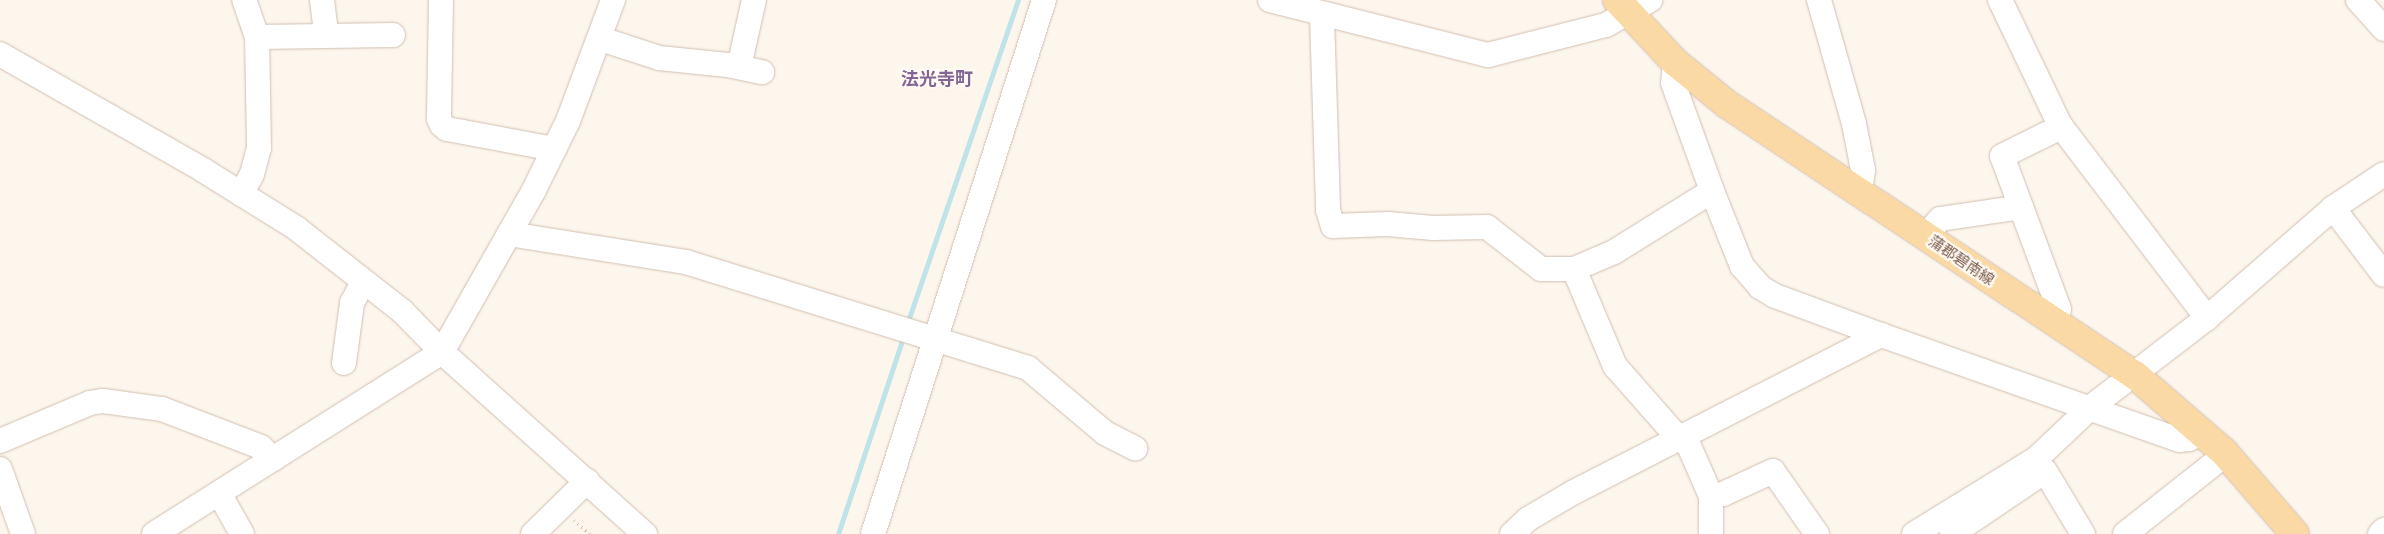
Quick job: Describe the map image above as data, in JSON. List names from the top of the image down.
{
  "streets": {
    "main road": ["蒲郡碧南線"]
  },
  "districts": ["法光寺町"]
}
